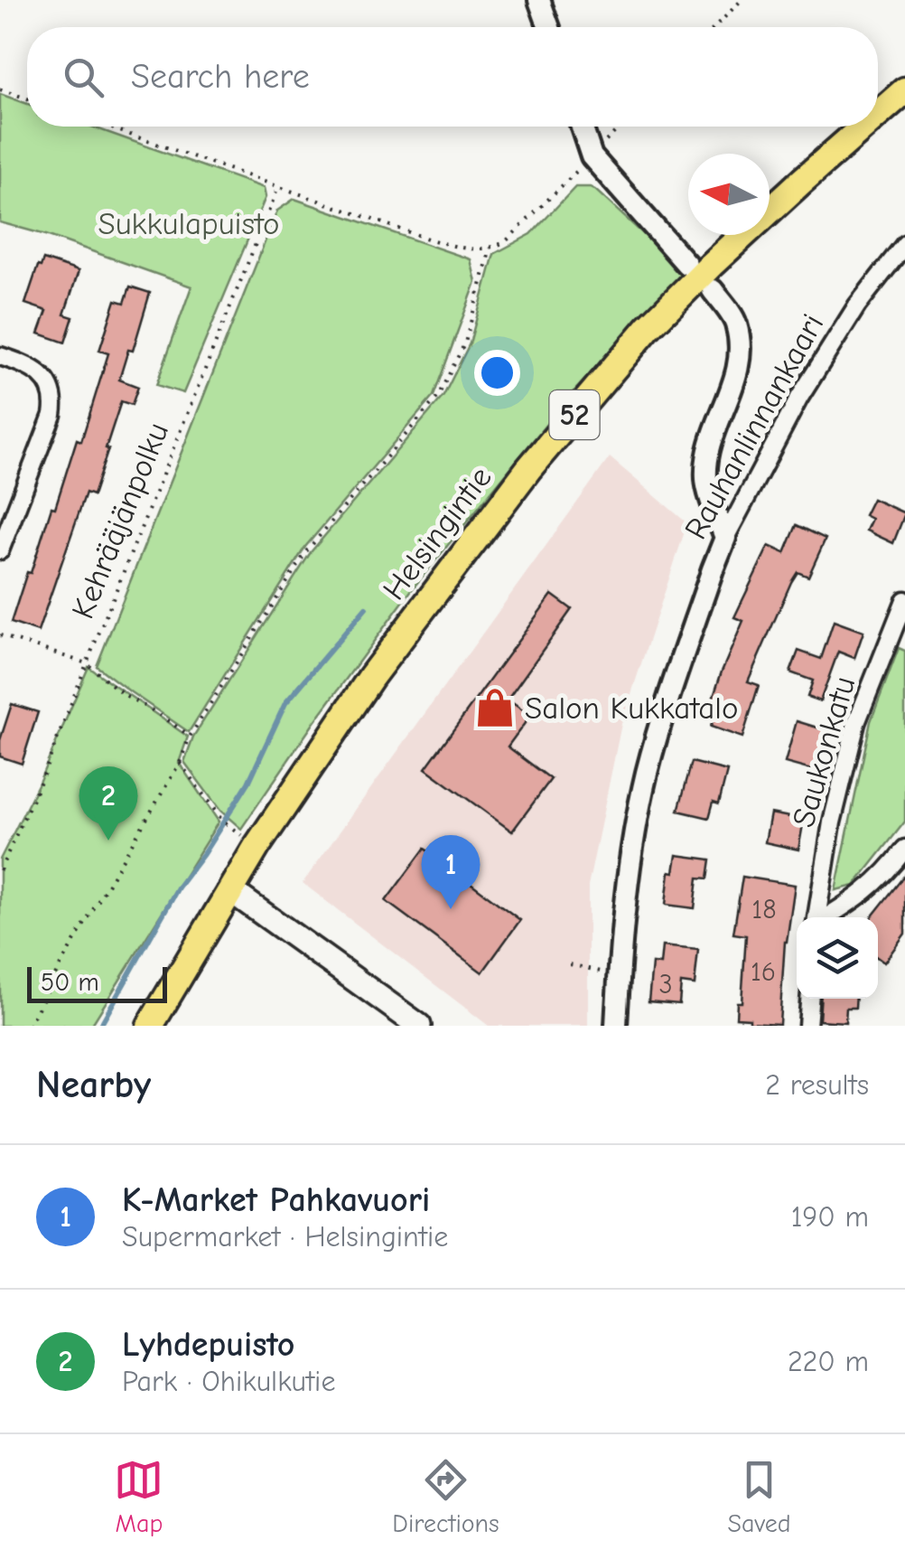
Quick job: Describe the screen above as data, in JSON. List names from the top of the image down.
{
  "streets": {
    "main road": ["52", "Helsingintie"],
    "street": ["Rauhanlinnankaari", "Saukonkatu"],
    "path": ["Kehrääjänpolku"]
  },
  "crossings": [
    ["52", "Helsingintie"]
  ],
  "parks": ["Sukkulapuisto"],
  "places": {
    "shop": ["Salon Kukkatalo"]
  },
  "house_numbers": ["18", "16", "3"],
  "scale_bar": "50 m",
  "north": "left",
  "page": {
    "search": "Search here",
    "pins": ["2", "1"],
    "scale": "50 m",
    "heading": ["Nearby", "2 results"],
    "list": [
      {
        "mark": "1",
        "name": "K-Market Pahkavuori",
        "note": "Supermarket · Helsingintie",
        "value": "190 m"
      },
      {
        "mark": "2",
        "name": "Lyhdepuisto",
        "note": "Park · Ohikulkutie",
        "value": "220 m"
      }
    ],
    "nav": ["Map", "Directions", "Saved"]
  }
}
